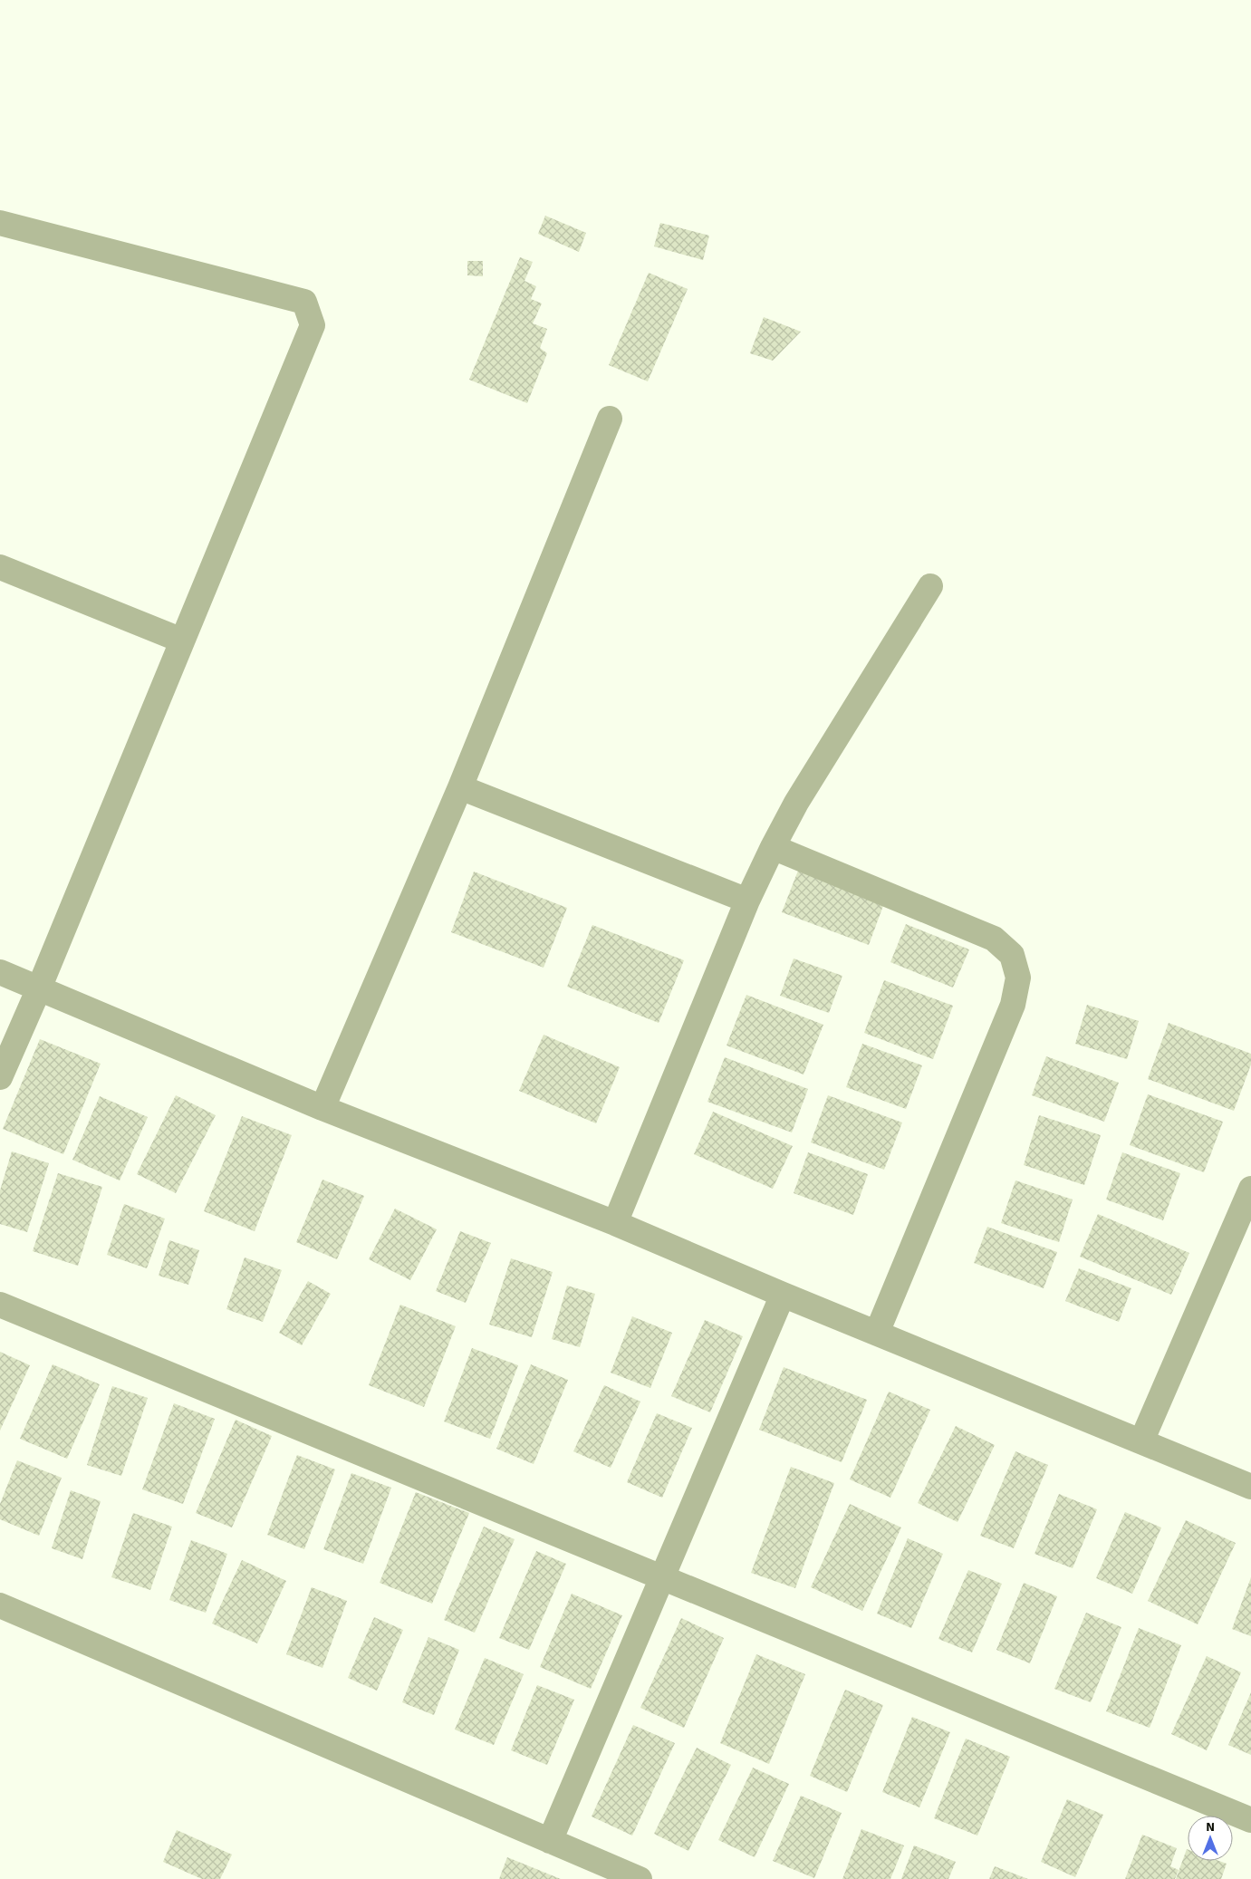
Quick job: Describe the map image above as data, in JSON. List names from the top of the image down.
{
  "north": "top"
}
